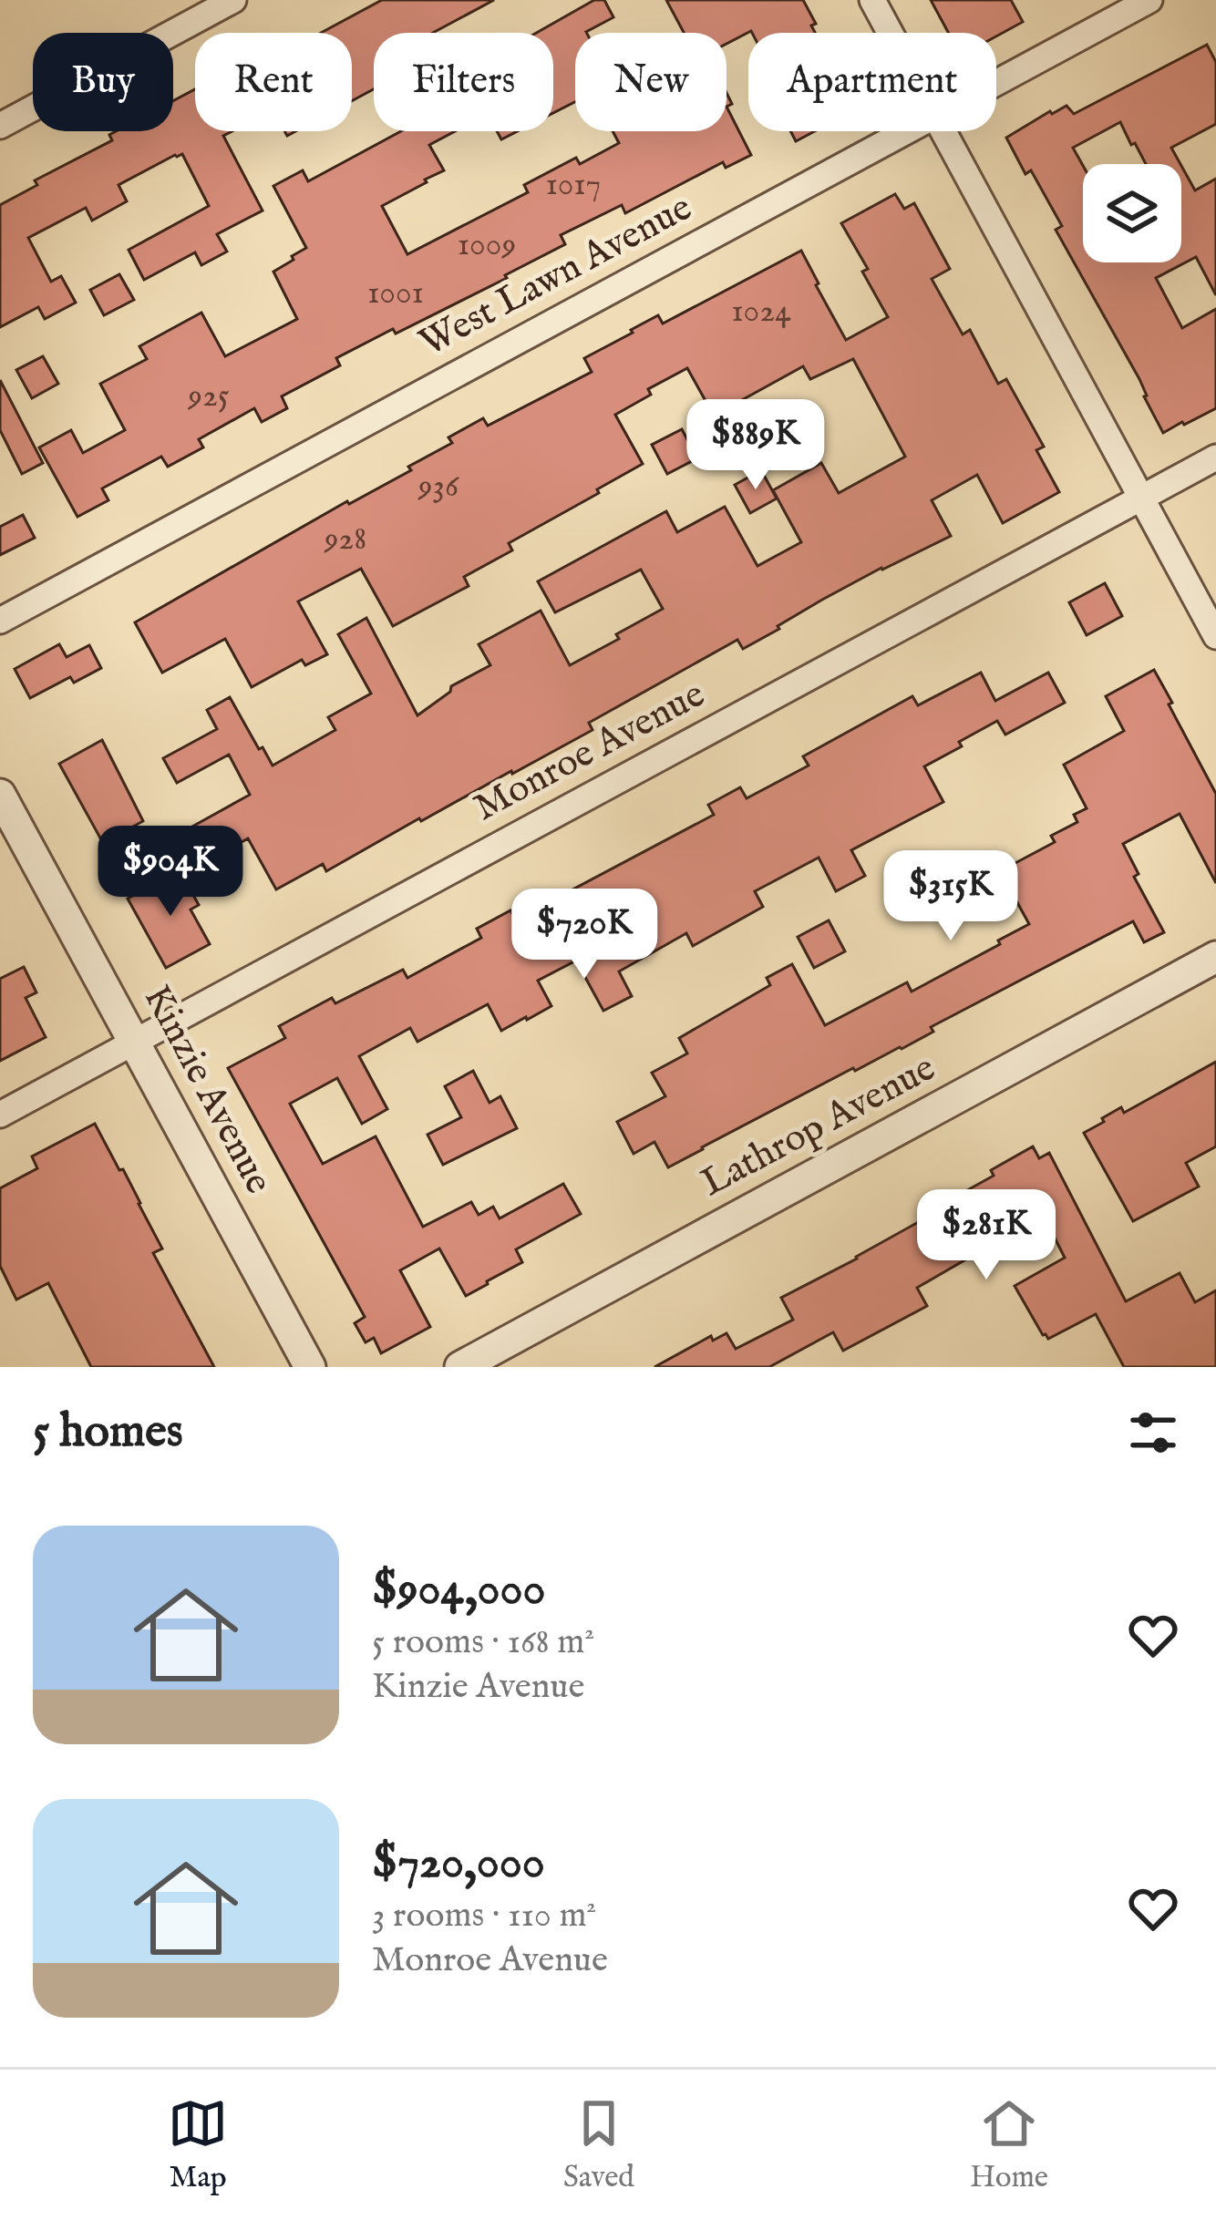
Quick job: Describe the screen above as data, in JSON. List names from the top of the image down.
{
  "streets": {
    "street": [
      "West Lawn Avenue",
      "Monroe Avenue",
      "Kinzie Avenue",
      "Lathrop Avenue"
    ]
  },
  "crossings": [
    ["Monroe Avenue", "Kinzie Avenue"]
  ],
  "house_numbers": [
    "1017",
    "1009",
    "1001",
    "1024",
    "925",
    "936",
    "928"
  ],
  "page": {
    "chip": [
      "Buy",
      "Rent",
      "Filters",
      "New",
      "Apartment"
    ],
    "price": [
      "$889K",
      "$904K",
      "$315K",
      "$720K",
      "$281K"
    ],
    "heading": "5 homes",
    "list": [
      {
        "name": "$904,000",
        "note": "5 rooms · 168 m² · Kinzie Avenue"
      },
      {
        "name": "$720,000",
        "note": "3 rooms · 110 m² · Monroe Avenue"
      }
    ],
    "tabs": ["Map", "Saved", "Home"]
  }
}
